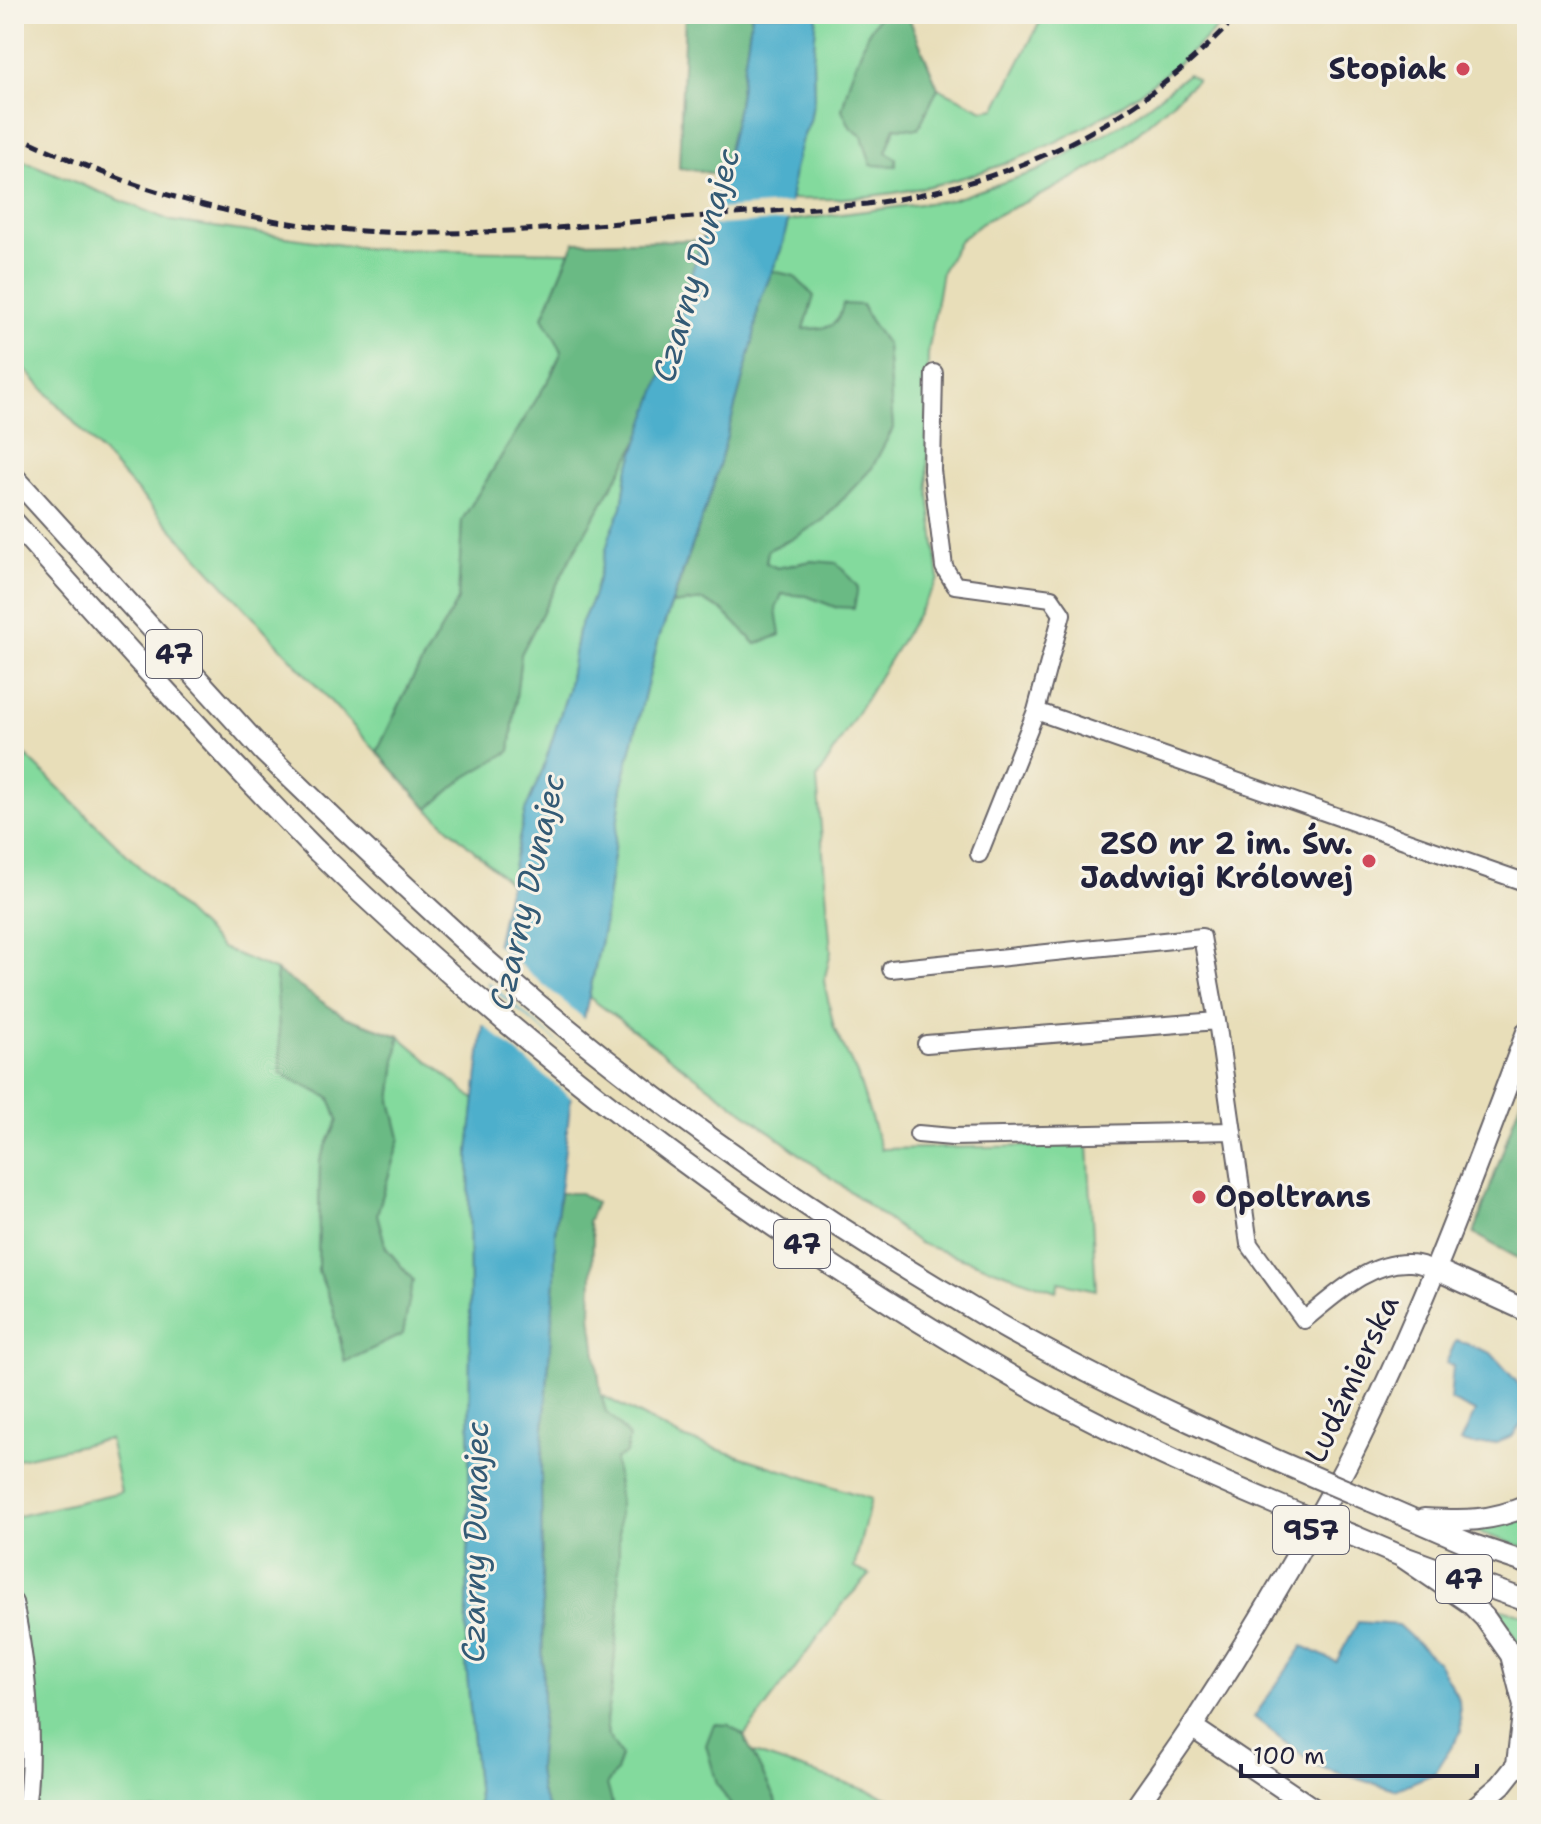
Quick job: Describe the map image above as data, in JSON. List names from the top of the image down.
{
  "streets": {
    "main road": ["47", "Ludźmierska", "957"]
  },
  "water": ["Czarny Dunajec"],
  "places": ["Stopiak", "ZSO nr 2 im. Św. Jadwigi Królowej", "Opoltrans"],
  "scale_bar": "100 m"
}
